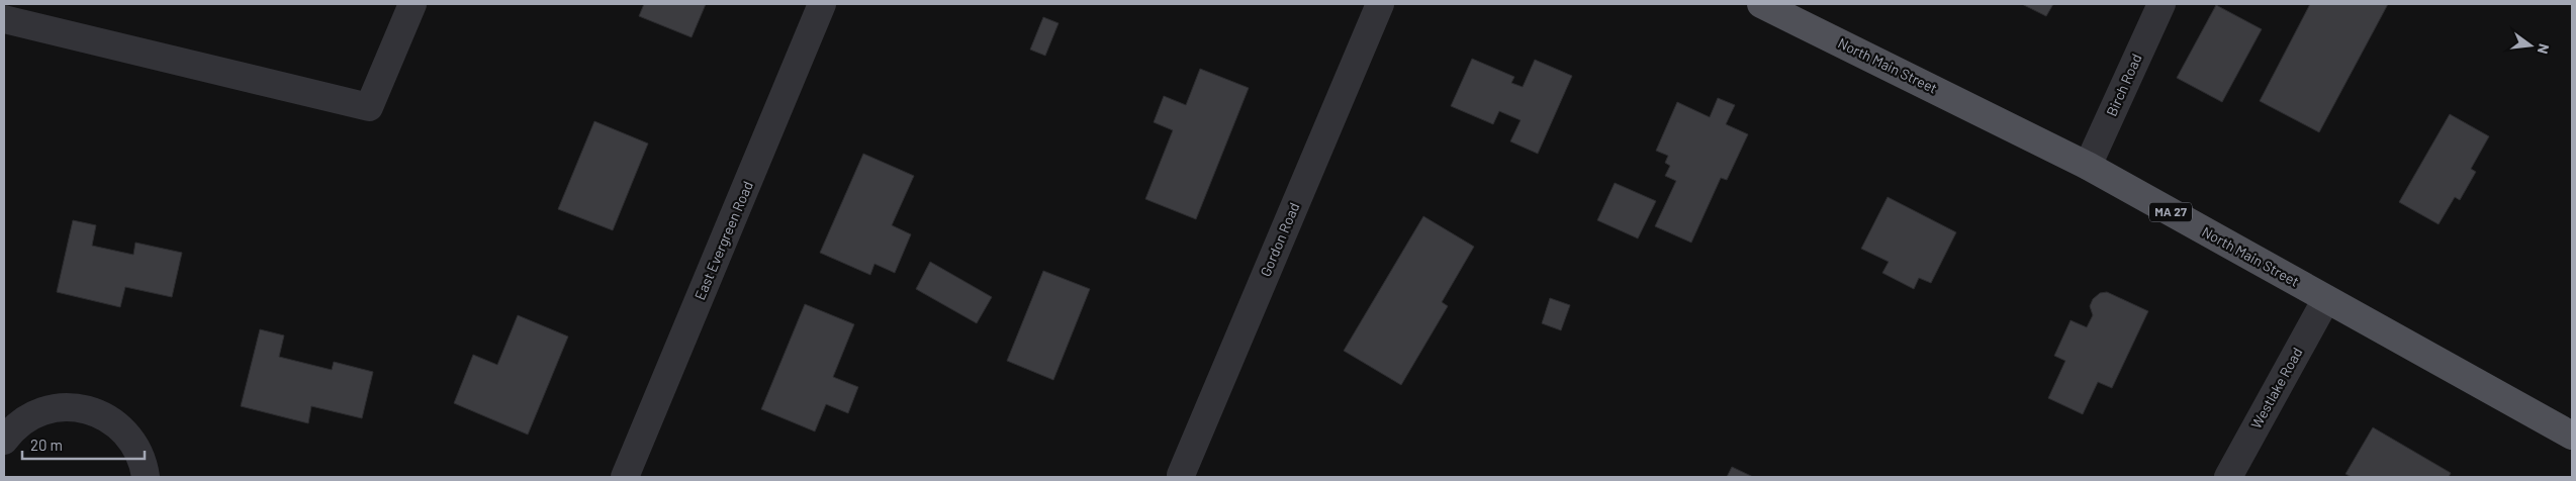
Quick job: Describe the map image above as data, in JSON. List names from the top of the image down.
{
  "streets": {
    "main road": ["North Main Street", "MA 27"],
    "street": [
      "Birch Road",
      "Gordon Road",
      "East Evergreen Road",
      "Westlake Road"
    ]
  },
  "crossings": [
    ["North Main Street", "Birch Road"],
    ["North Main Street", "Westlake Road"]
  ],
  "scale_bar": "20 m",
  "north": "right"
}
